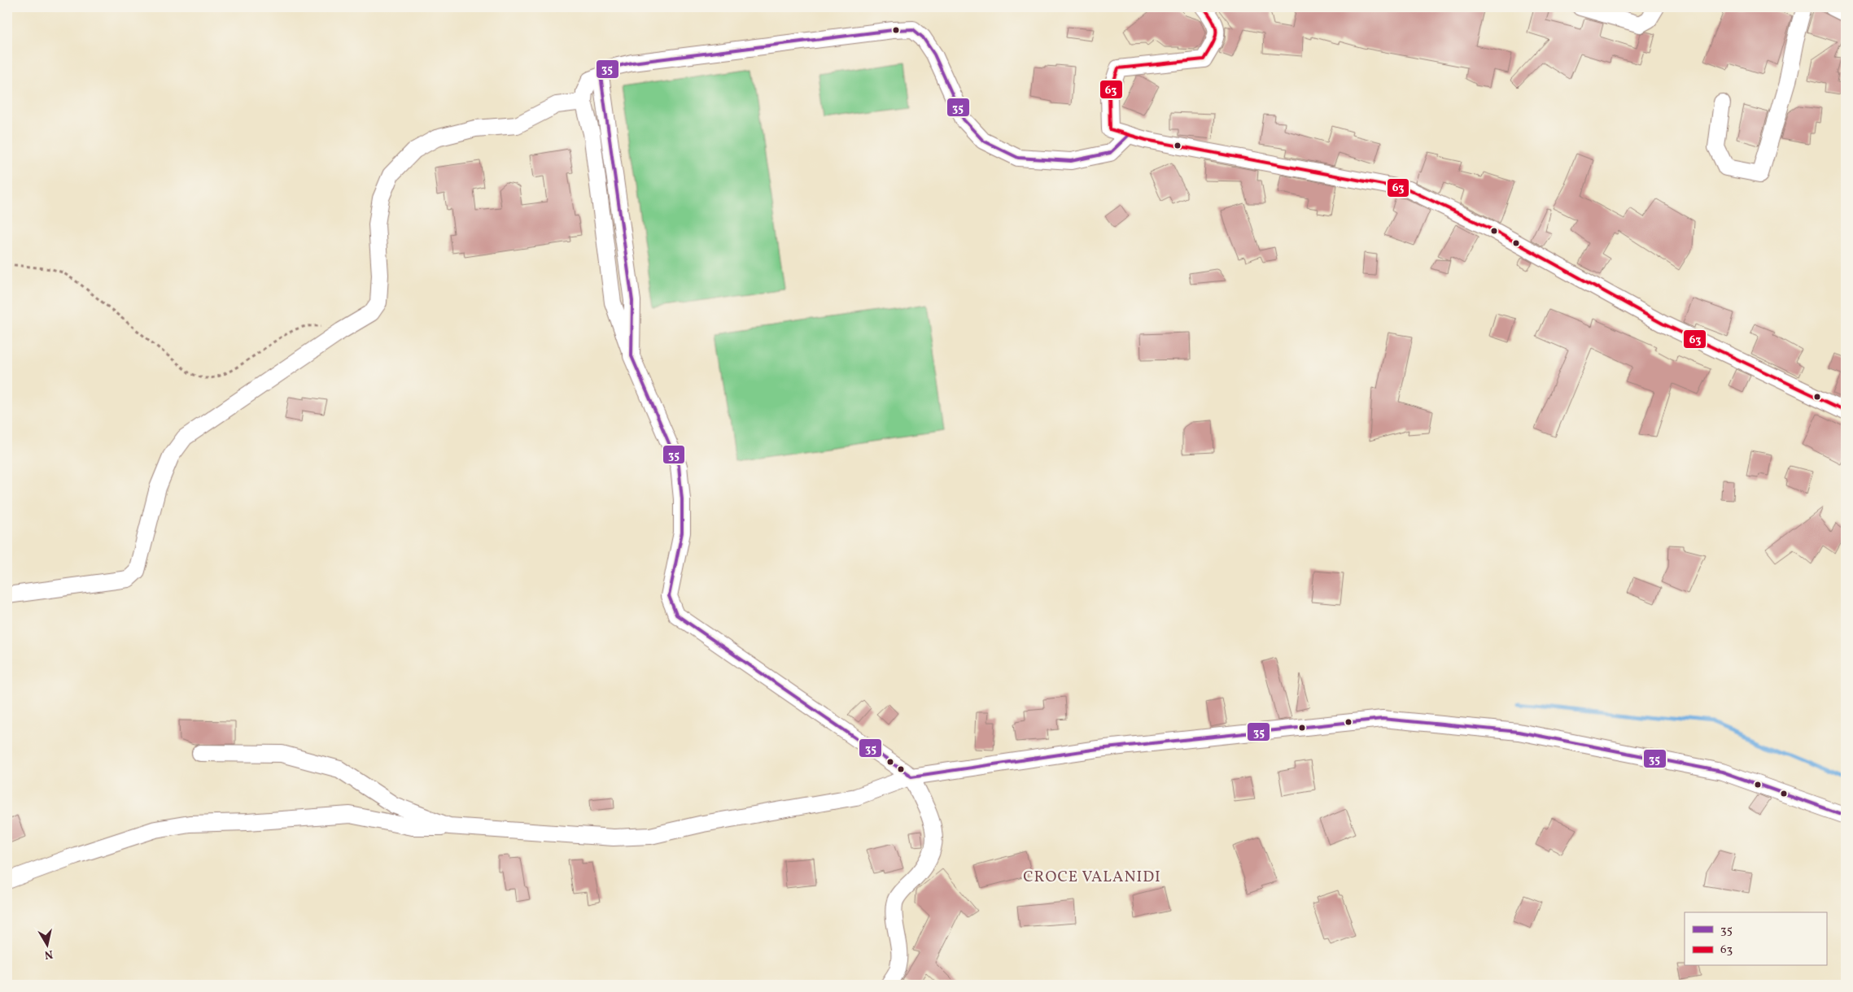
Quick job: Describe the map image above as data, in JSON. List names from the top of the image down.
{
  "districts": ["CROCE VALANIDI"],
  "lines": ["transit line 63", "transit line 35"],
  "legend": ["35", "63"],
  "north": "bottom"
}
